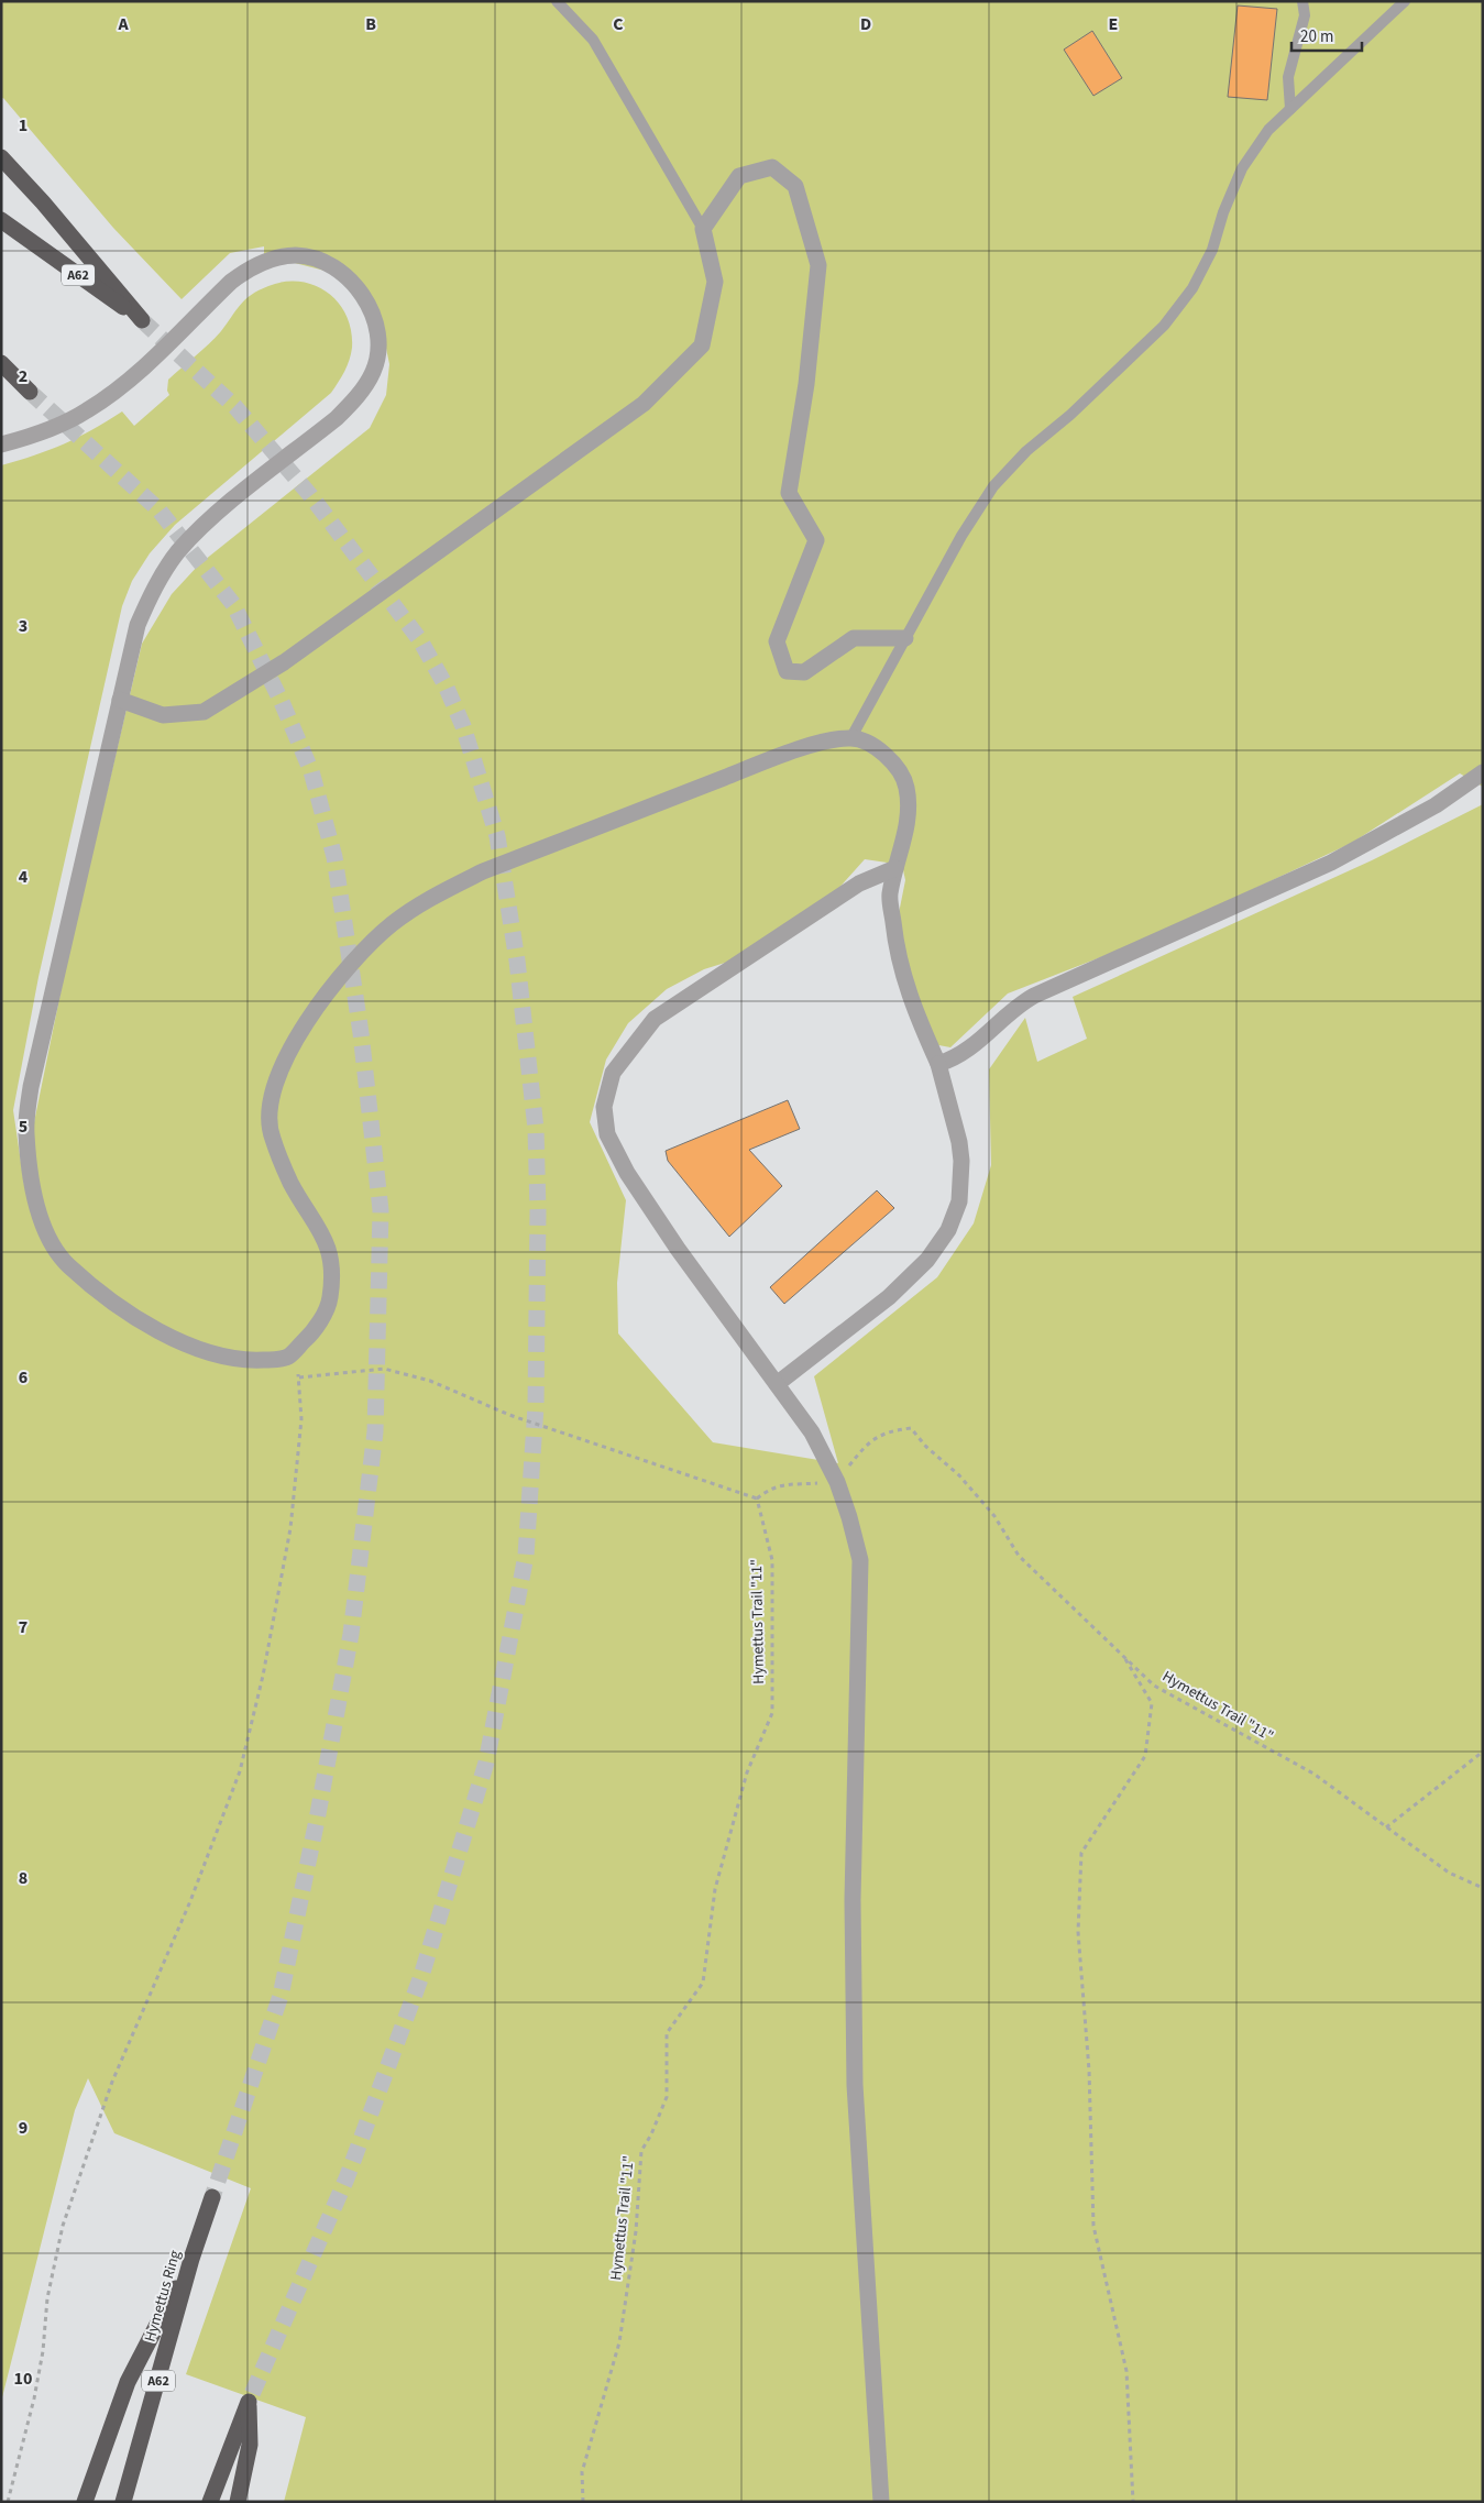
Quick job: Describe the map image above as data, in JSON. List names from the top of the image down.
{
  "streets": {
    "highway": ["Α62", "Hymettus Ring"],
    "path": ["Hymettus Trail \"11\""]
  },
  "scale_bar": "20 m",
  "grid": {
    "columns": [
      "A",
      "B",
      "C",
      "D",
      "E"
    ],
    "rows": [
      "1",
      "2",
      "3",
      "4",
      "5",
      "6",
      "7",
      "8",
      "9",
      "10"
    ]
  }
}
